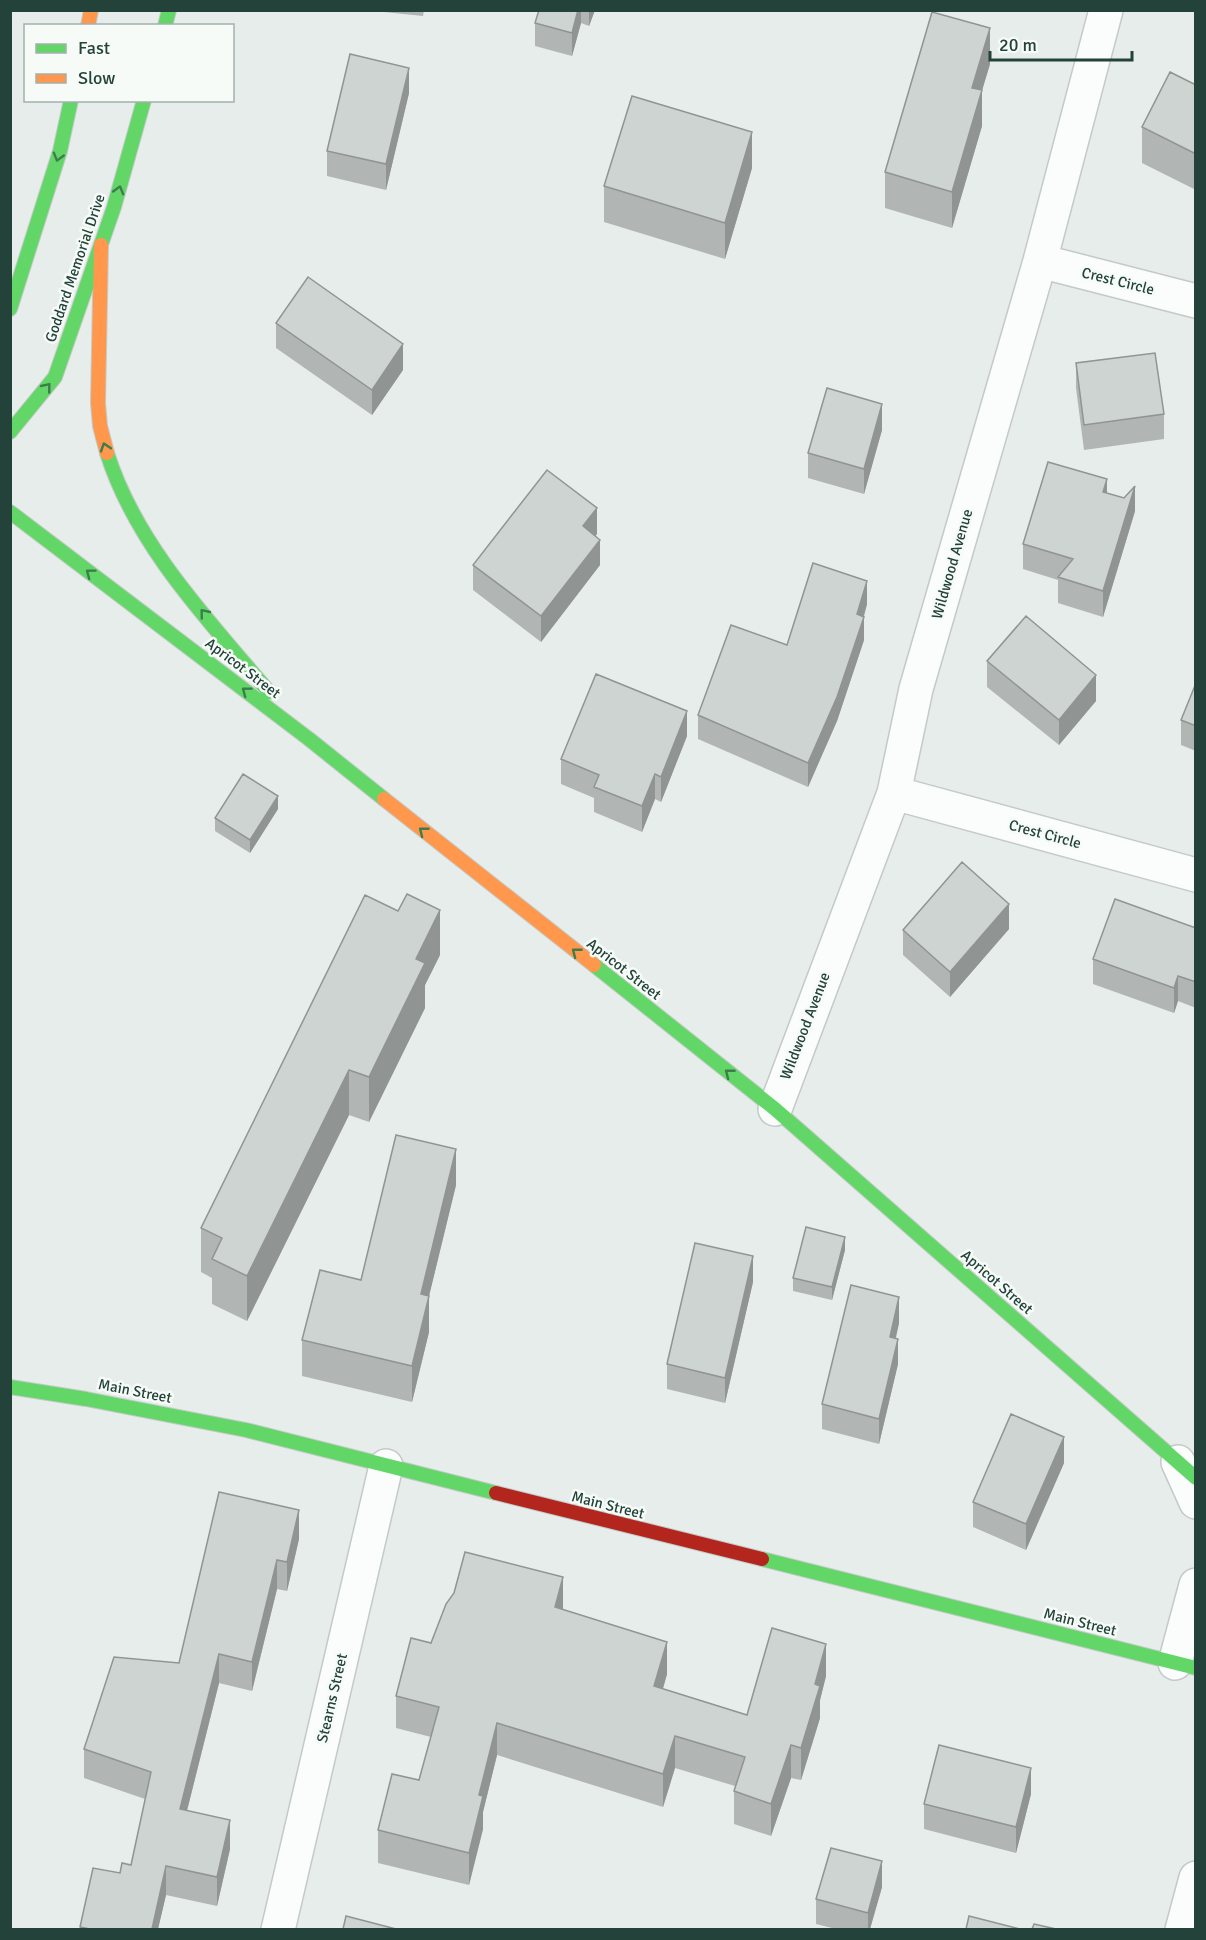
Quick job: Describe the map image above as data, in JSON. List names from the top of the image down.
{
  "streets": {
    "main road": ["Goddard Memorial Drive", "Apricot Street", "Main Street"],
    "street": ["Crest Circle", "Wildwood Avenue", "Stearns Street"]
  },
  "crossings": [
    ["Crest Circle", "Wildwood Avenue"],
    ["Wildwood Avenue", "Apricot Street"],
    ["Main Street", "Stearns Street"]
  ],
  "one_way": ["Apricot Street"],
  "legend": ["Fast", "Slow"],
  "scale_bar": "20 m"
}
